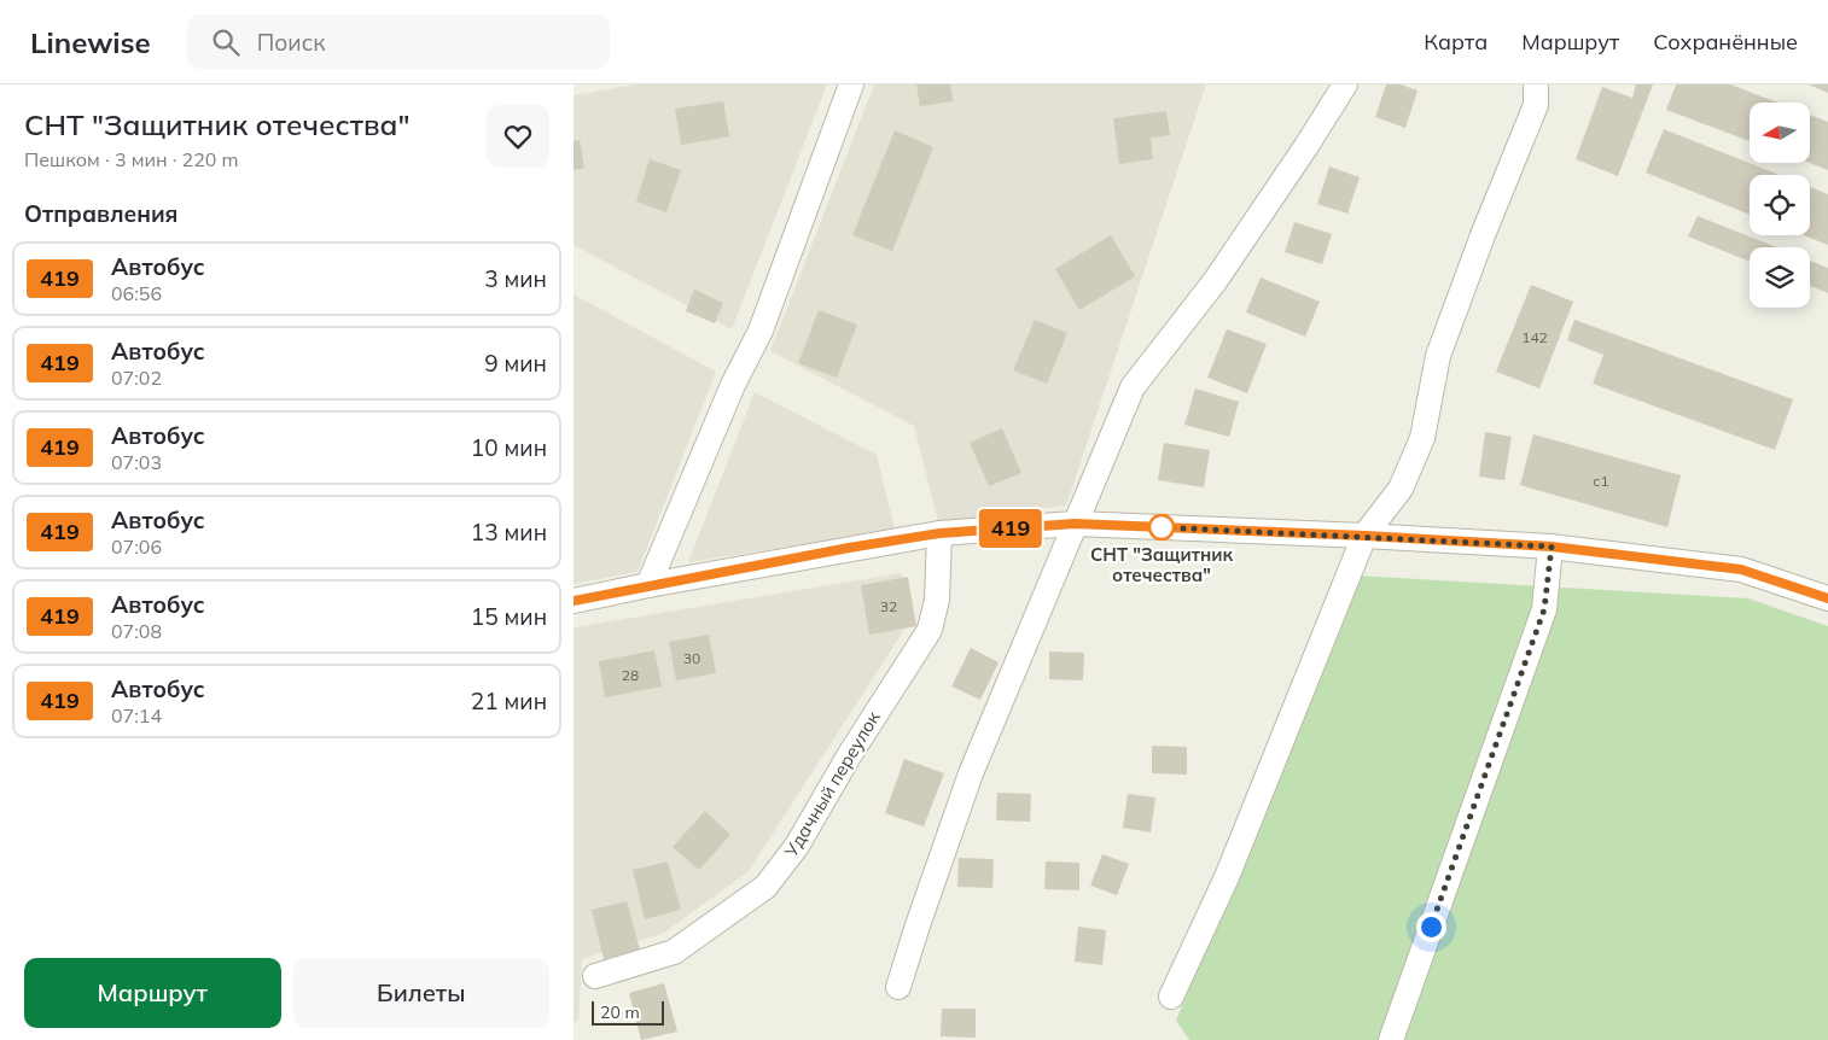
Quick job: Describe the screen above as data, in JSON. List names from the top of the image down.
{
  "streets": {
    "street": ["Удачный переулок"]
  },
  "places": ["СНТ \"Защитник отечества\""],
  "lines": ["bus line 419"],
  "house_numbers": [
    "142",
    "с1",
    "32",
    "30",
    "28"
  ],
  "scale_bar": "20 m",
  "north": "left",
  "page": {
    "header": "Linewise",
    "search": "Поиск",
    "nav": ["Карта", "Маршрут", "Сохранённые"],
    "heading": [
      ["СНТ \"Защитник отечества\"", "Пешком · 3 мин · 220 m"],
      "Отправления"
    ],
    "on_map": "419",
    "list": [
      {
        "mark": "419",
        "name": "Автобус",
        "note": "06:56",
        "value": "3 мин"
      },
      {
        "mark": "419",
        "name": "Автобус",
        "note": "07:02",
        "value": "9 мин"
      },
      {
        "mark": "419",
        "name": "Автобус",
        "note": "07:03",
        "value": "10 мин"
      },
      {
        "mark": "419",
        "name": "Автобус",
        "note": "07:06",
        "value": "13 мин"
      },
      {
        "mark": "419",
        "name": "Автобус",
        "note": "07:08",
        "value": "15 мин"
      },
      {
        "mark": "419",
        "name": "Автобус",
        "note": "07:14",
        "value": "21 мин"
      }
    ],
    "buttons": ["Маршрут", "Билеты"],
    "scale": "20 m"
  }
}
